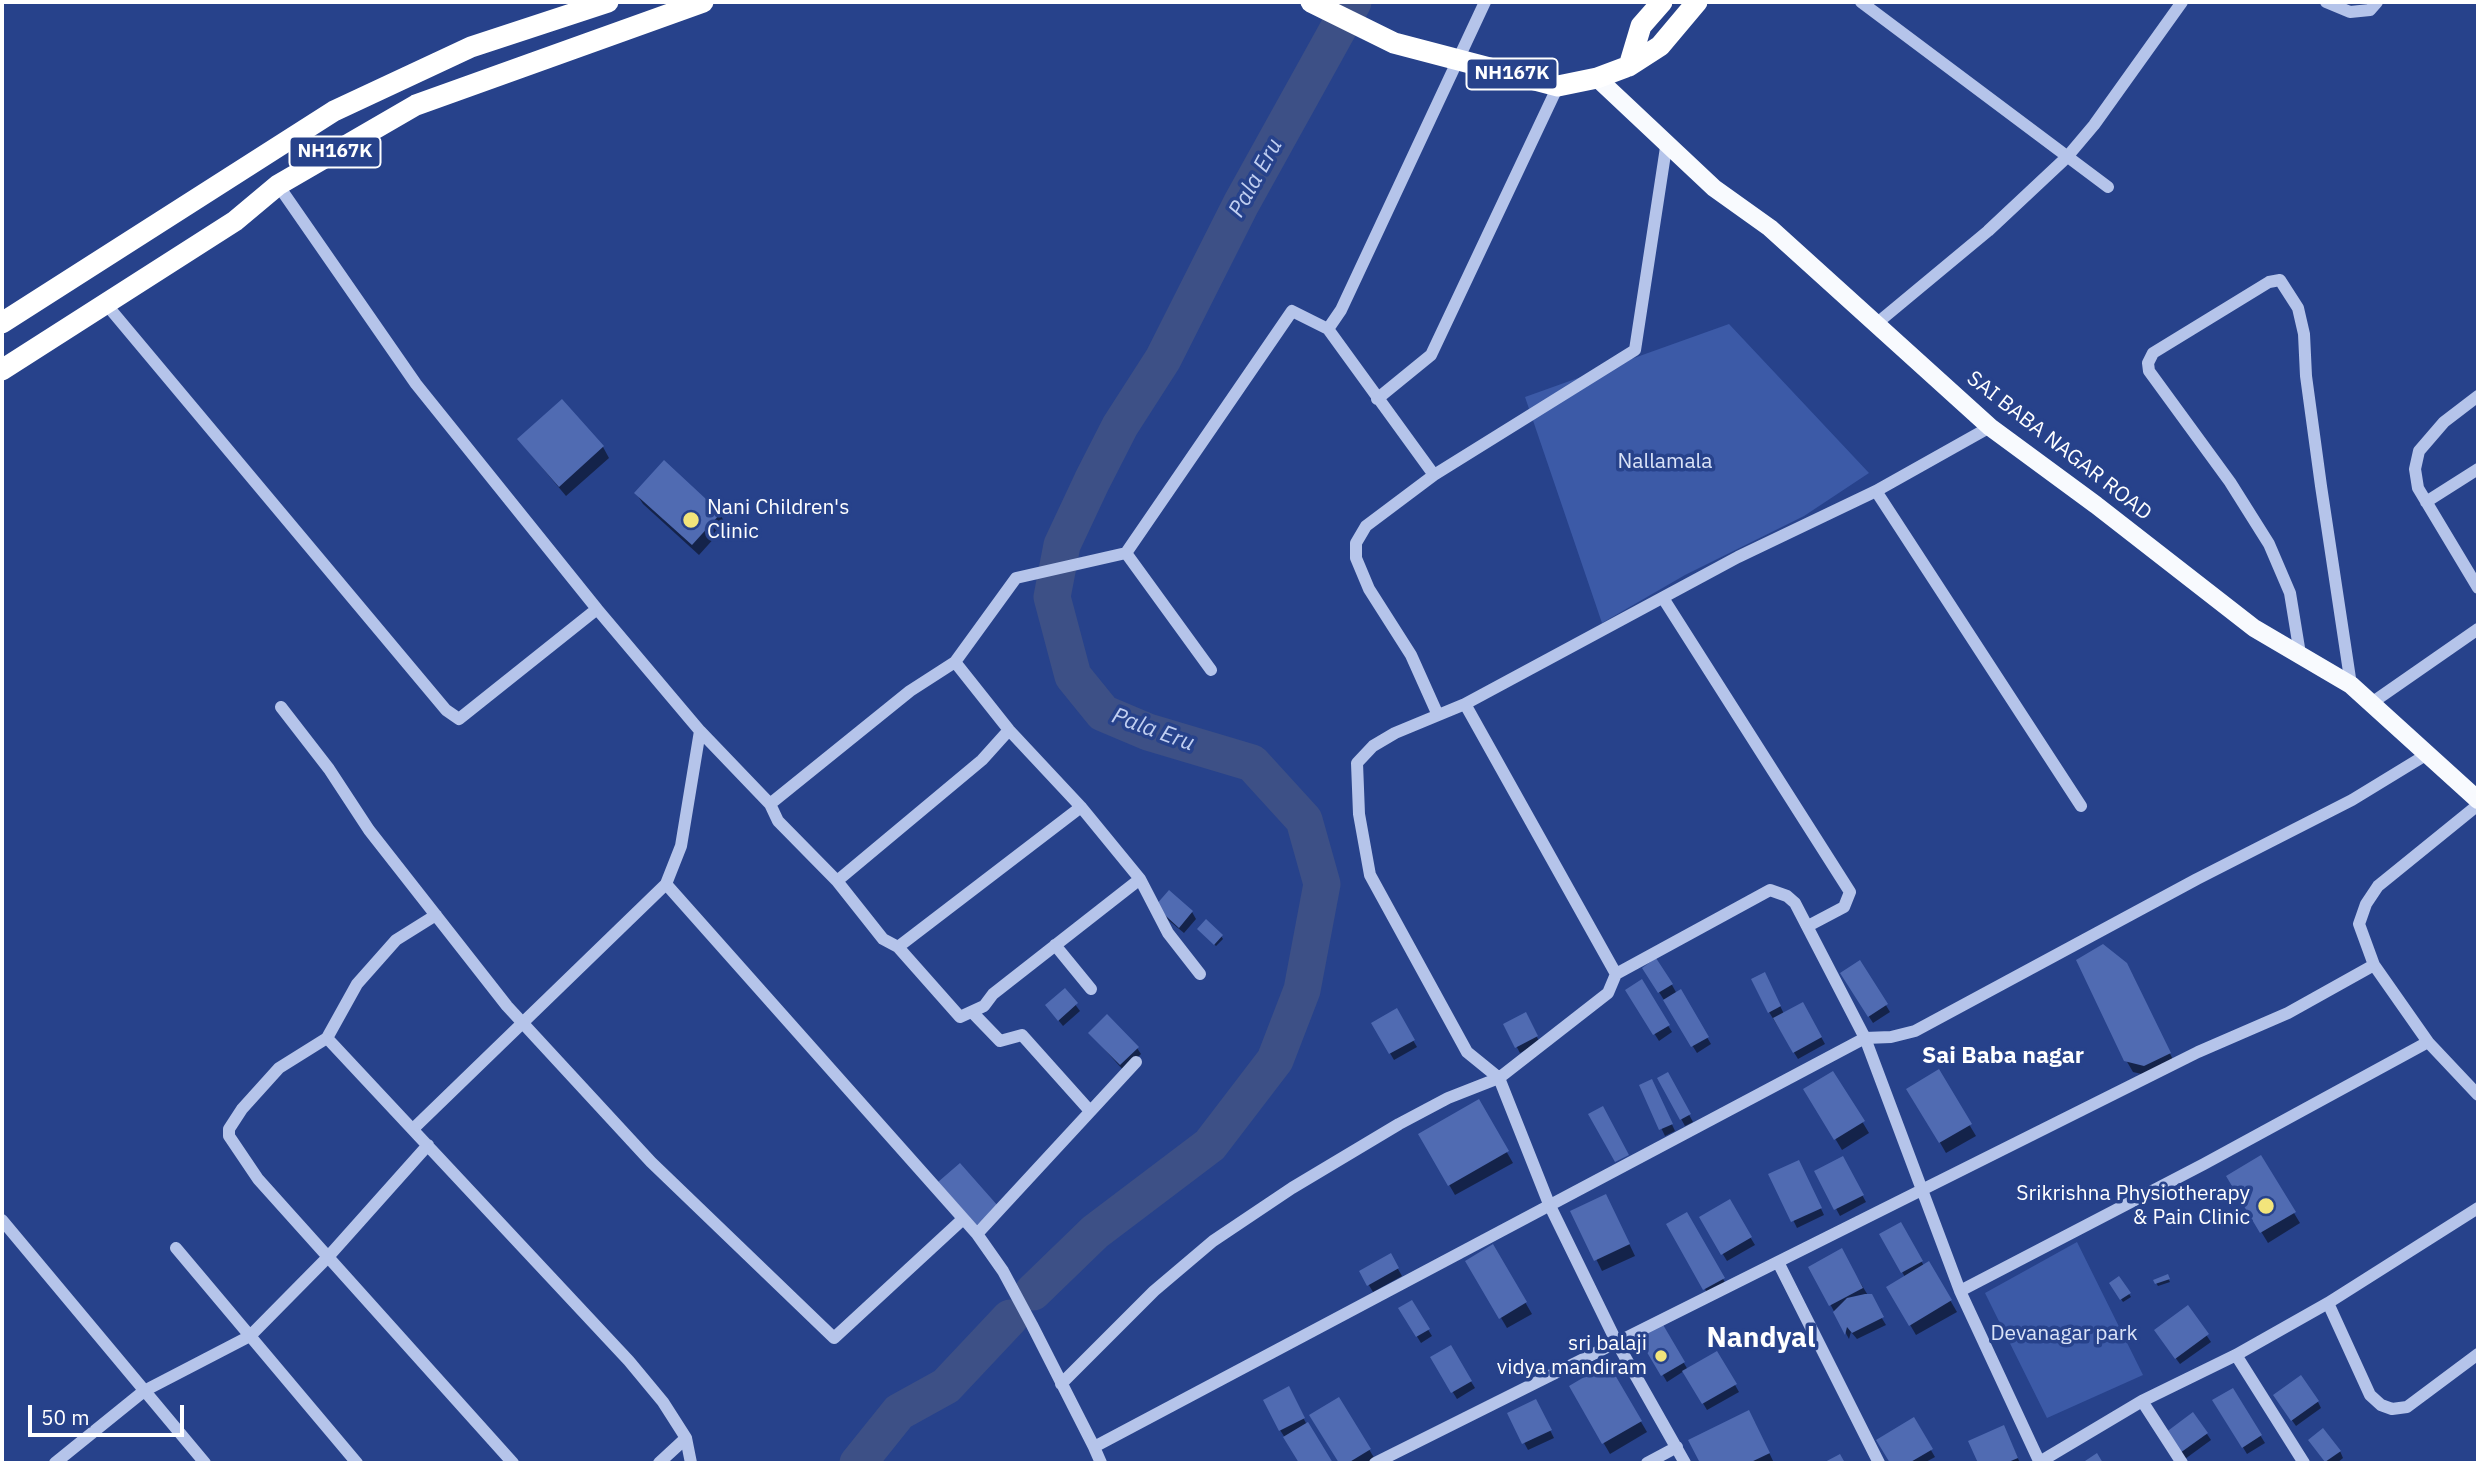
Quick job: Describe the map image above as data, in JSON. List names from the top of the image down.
{
  "streets": {
    "highway": ["NH167K"],
    "main road": ["SAI BABA NAGAR ROAD"]
  },
  "crossings": [
    ["NH167K", "SAI BABA NAGAR ROAD"]
  ],
  "districts": ["Sai Baba nagar", "Nandyal"],
  "water": ["Pala Eru"],
  "parks": ["Nallamala", "Devanagar park"],
  "places": ["Nani Children's Clinic", "Srikrishna Physiotherapy & Pain Clinic", "sri balaji vidya mandiram"],
  "scale_bar": "50 m"
}
